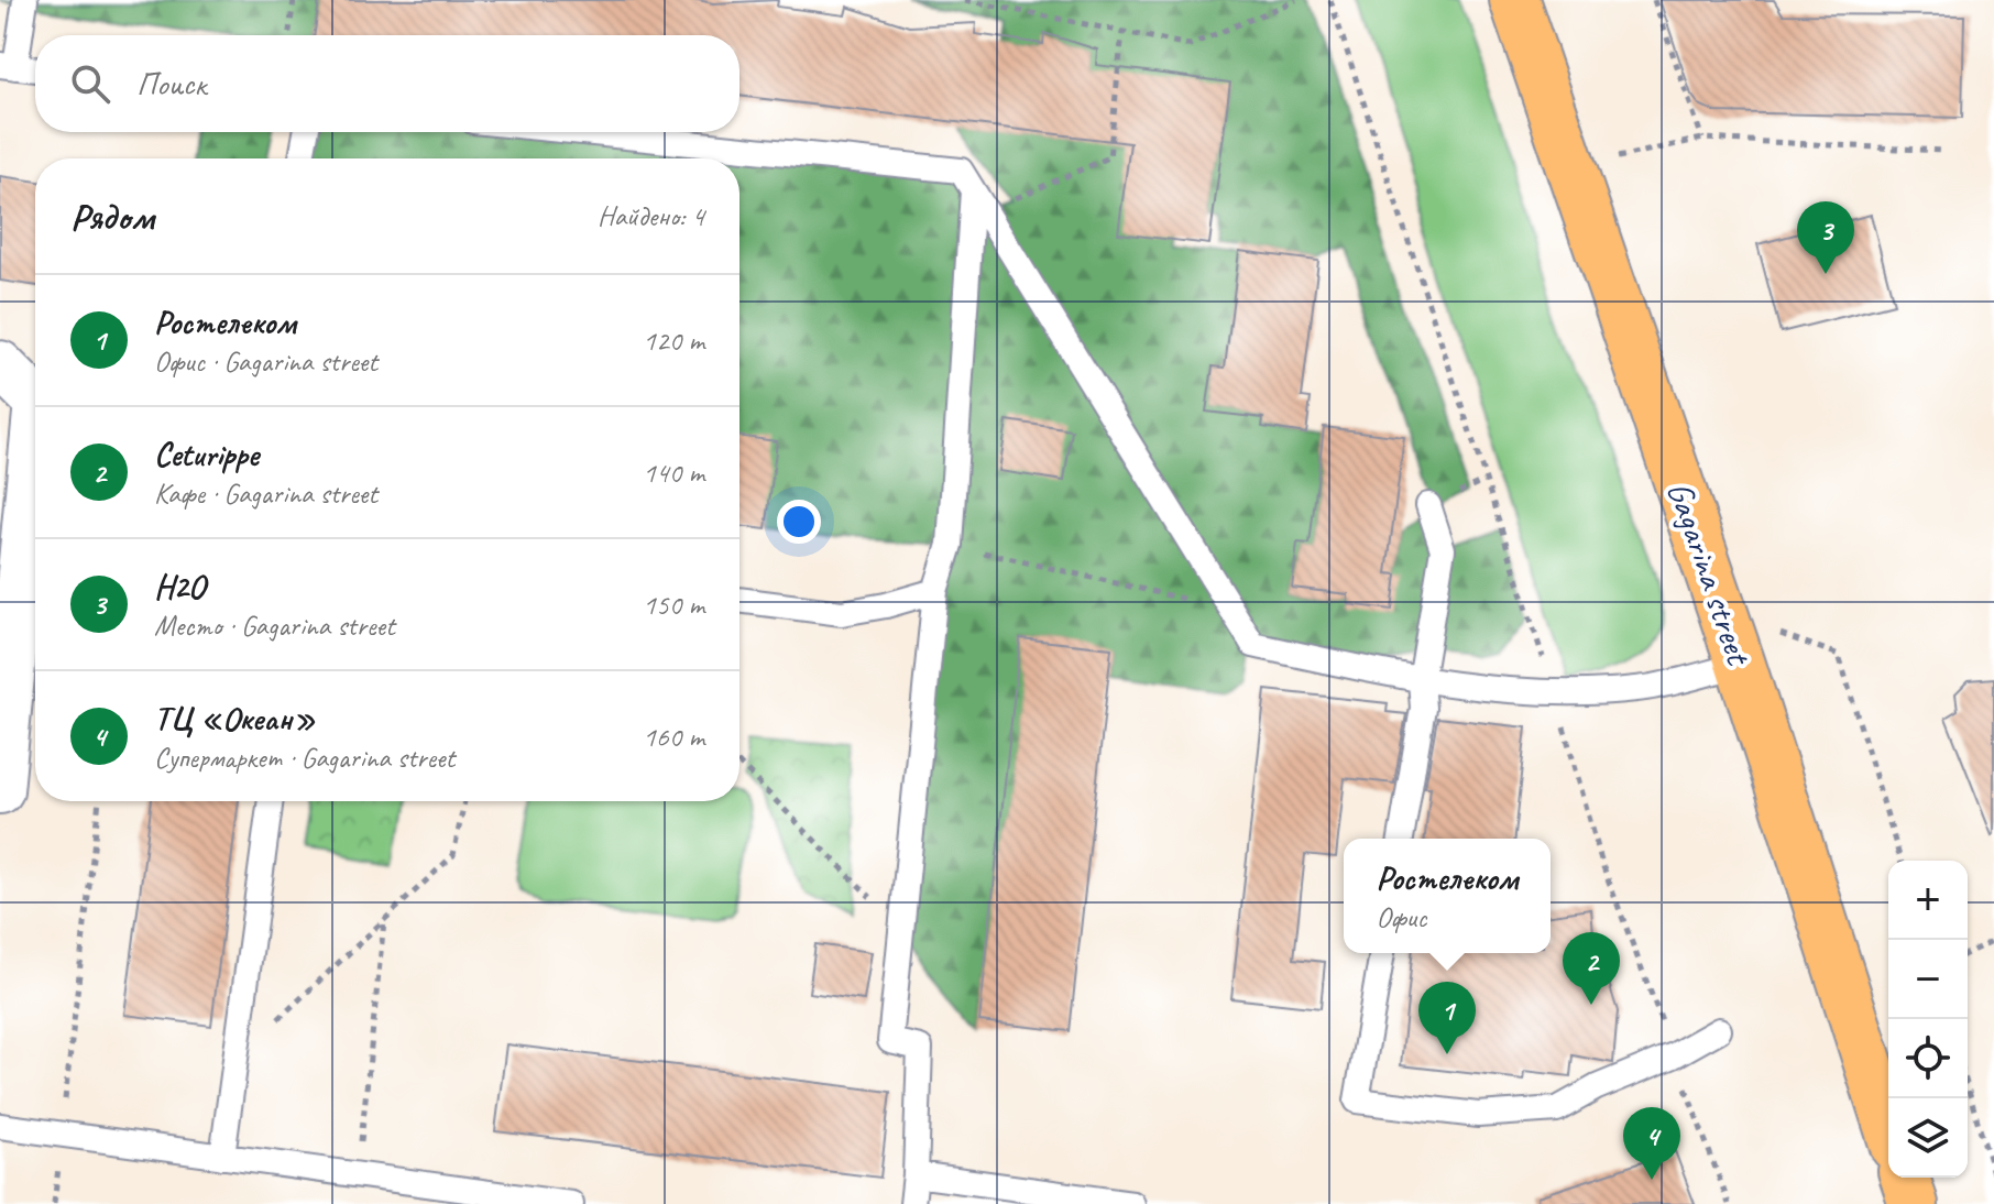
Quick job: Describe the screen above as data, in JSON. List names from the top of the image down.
{
  "streets": {
    "main road": ["Gagarina street"]
  },
  "page": {
    "search": "Поиск",
    "heading": ["Рядом", "Найдено: 4"],
    "pins": [
      "3",
      "2",
      "1",
      "4"
    ],
    "list": [
      {
        "mark": "1",
        "name": "Ростелеком",
        "note": "Офис · Gagarina street",
        "value": "120 m"
      },
      {
        "mark": "2",
        "name": "Ceturippe",
        "note": "Кафе · Gagarina street",
        "value": "140 m"
      },
      {
        "mark": "3",
        "name": "H2O",
        "note": "Место · Gagarina street",
        "value": "150 m"
      },
      {
        "mark": "4",
        "name": "ТЦ «Океан»",
        "note": "Супермаркет · Gagarina street",
        "value": "160 m"
      }
    ],
    "popup": ["Ростелеком", "Офис"],
    "map_buttons": ["+", "−"]
  }
}
